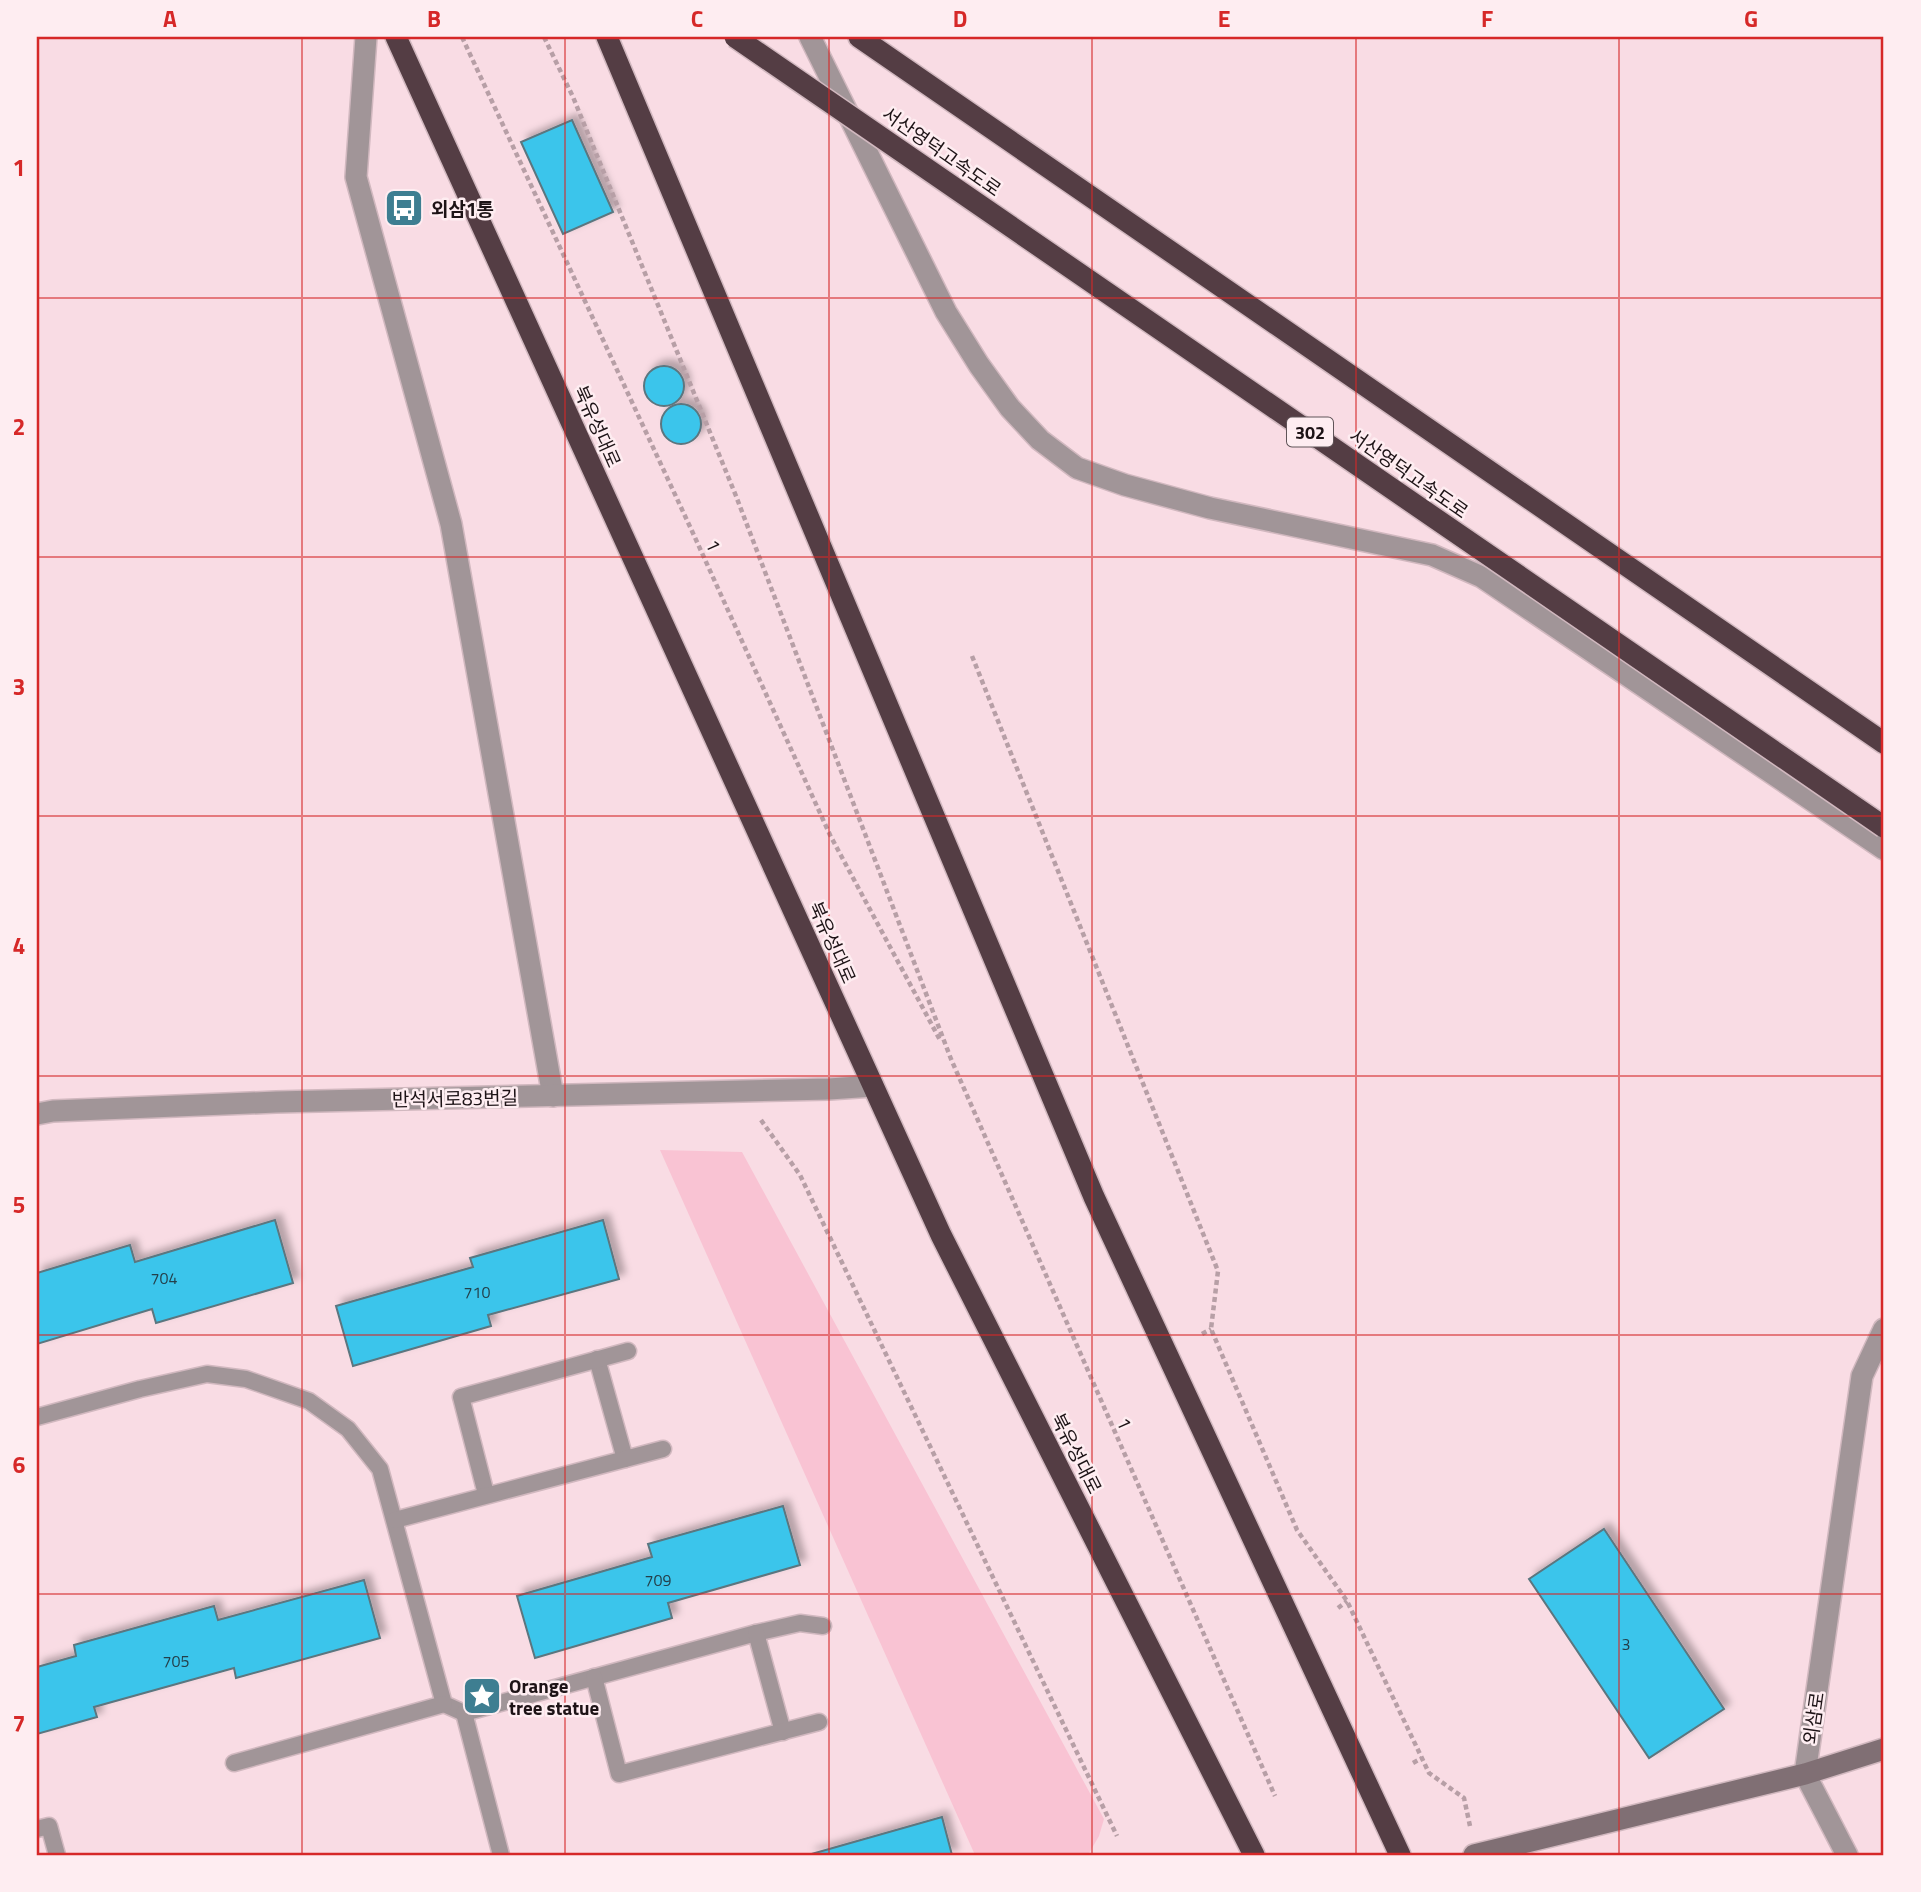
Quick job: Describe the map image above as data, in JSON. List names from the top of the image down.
{
  "streets": {
    "highway": ["서산영덕고속도로", "북유성대로", "302"],
    "street": ["반석서로83번길", "외삼로"],
    "path": ["1"]
  },
  "crossings": [
    ["북유성대로", "반석서로83번길"]
  ],
  "places": {
    "bus stop": ["외삼1통"],
    "place": ["Orange tree statue"]
  },
  "house_numbers": [
    "704",
    "710",
    "709",
    "3",
    "705"
  ],
  "grid": {
    "columns": [
      "A",
      "B",
      "C",
      "D",
      "E",
      "F",
      "G"
    ],
    "rows": [
      "1",
      "2",
      "3",
      "4",
      "5",
      "6",
      "7"
    ]
  }
}
